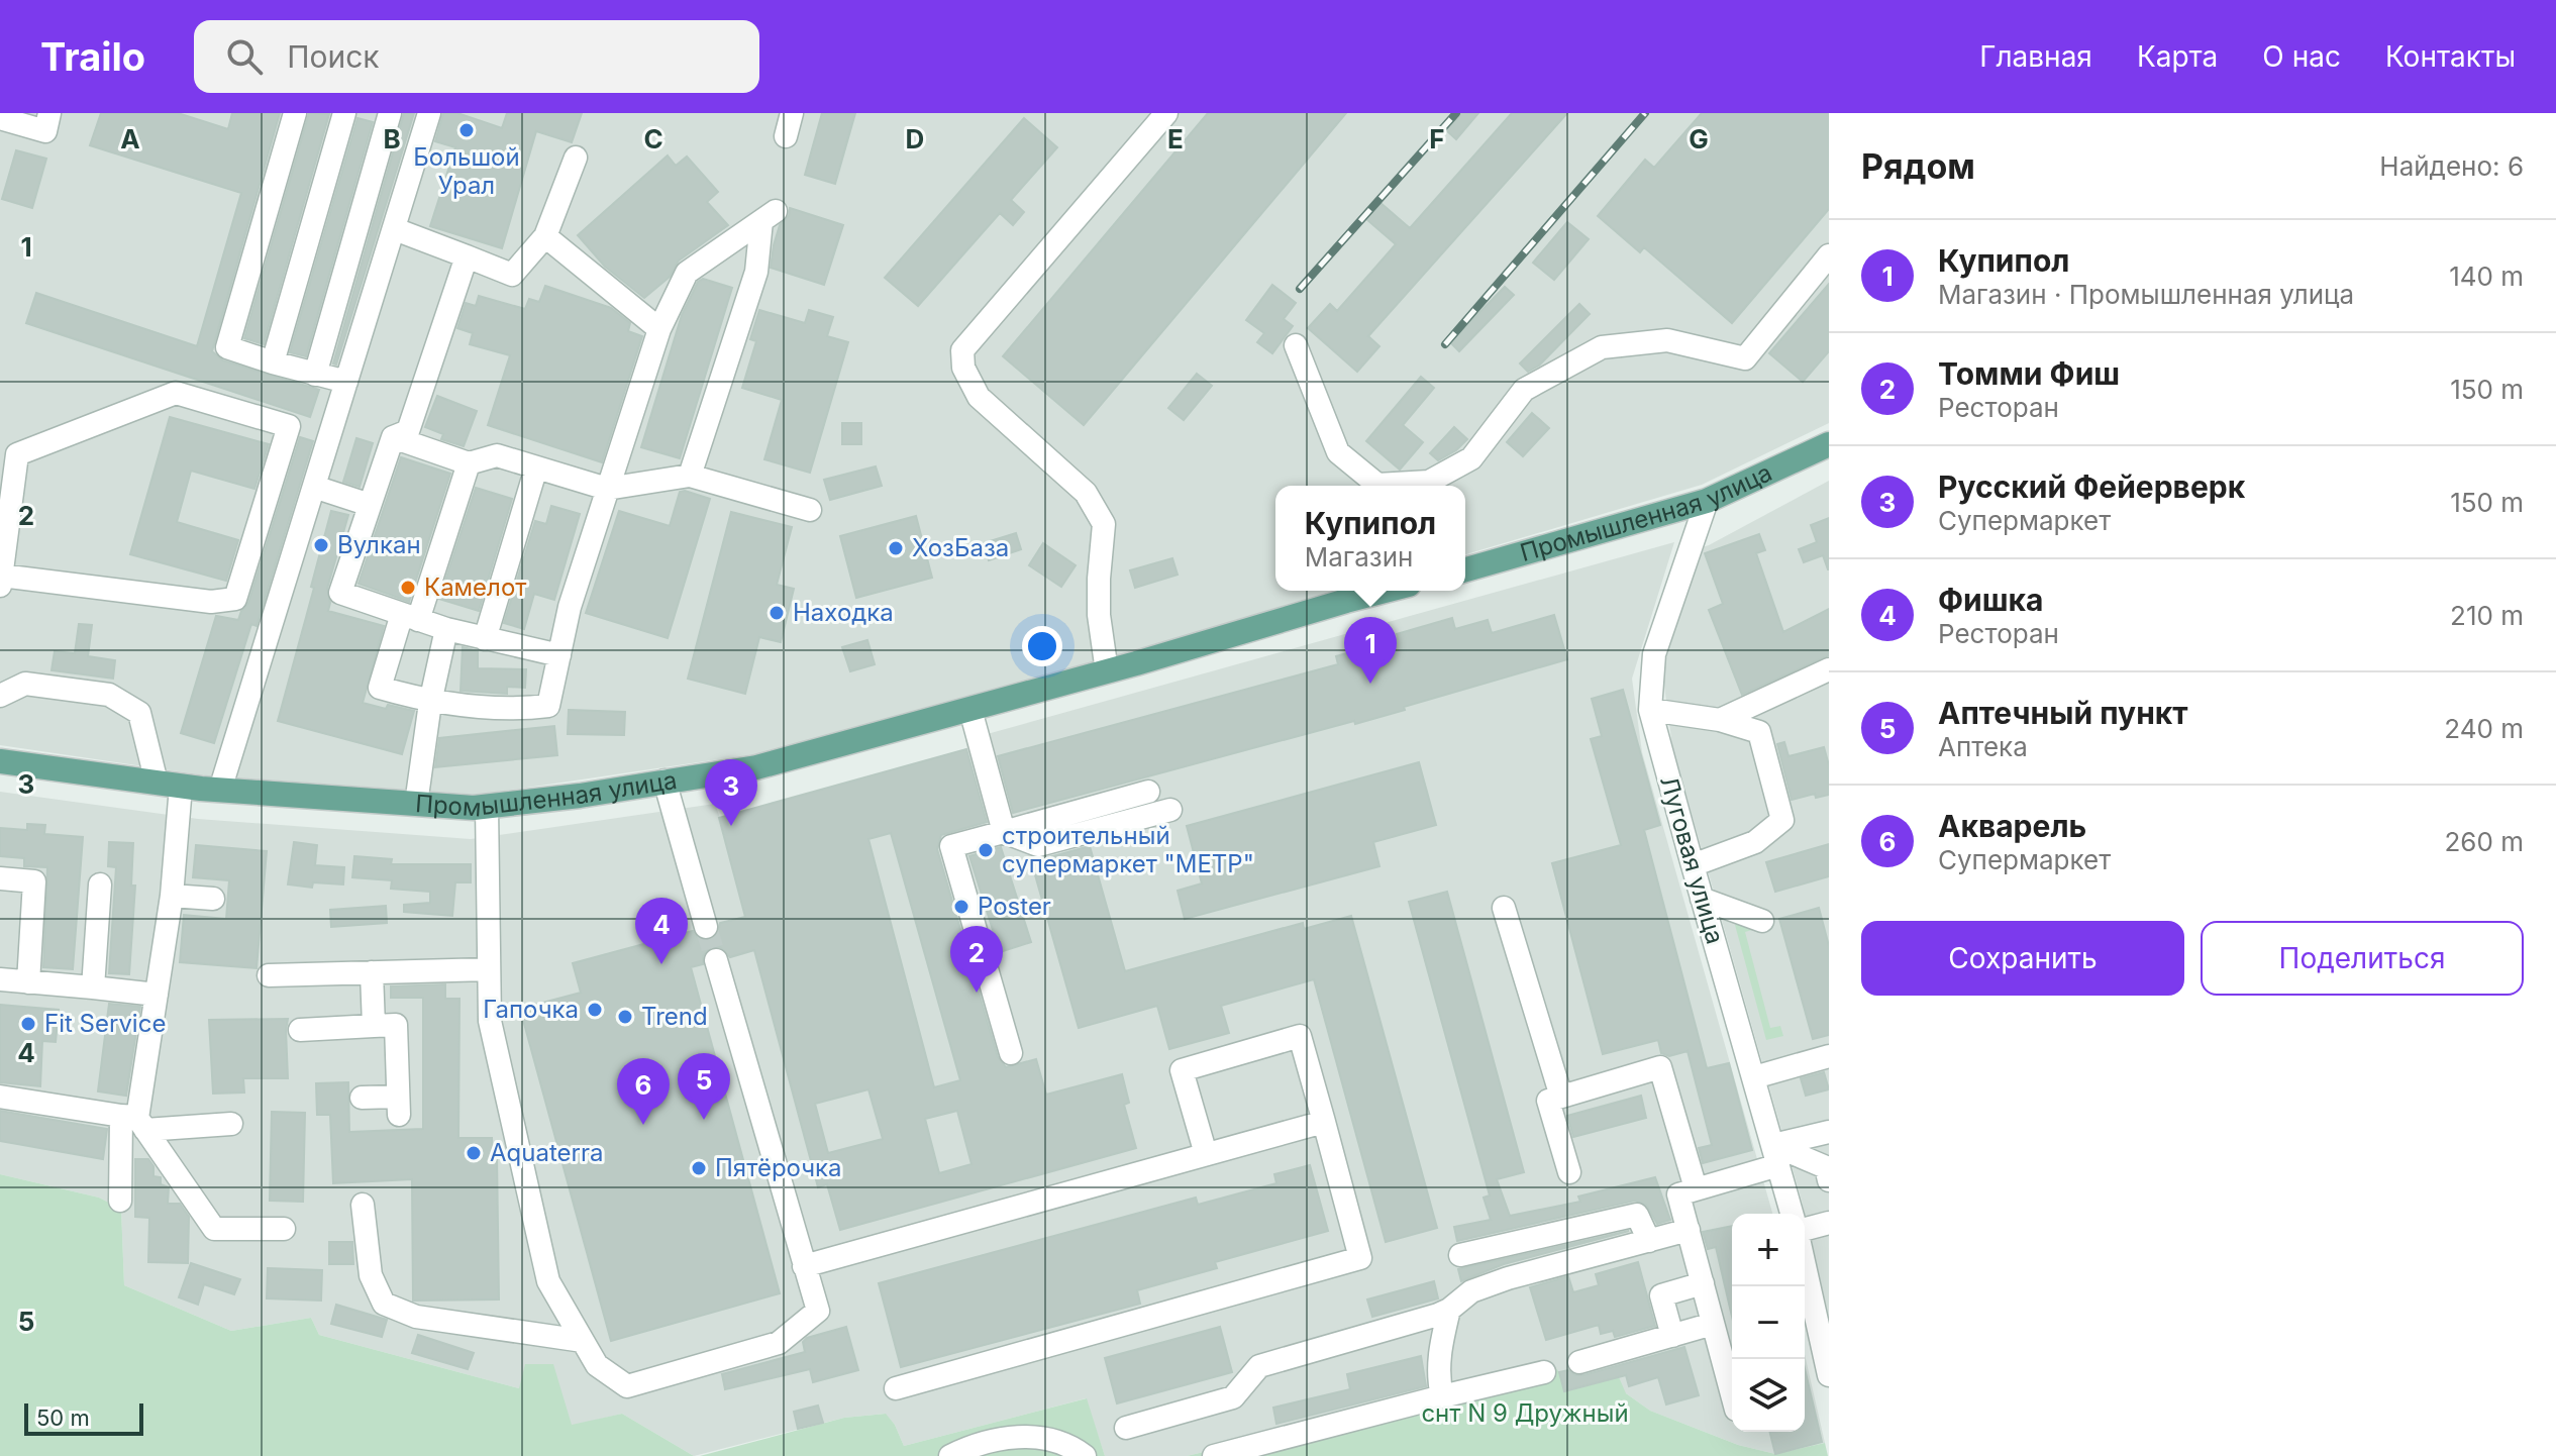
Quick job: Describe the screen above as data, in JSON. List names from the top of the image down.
{
  "streets": {
    "main road": ["Промышленная улица"],
    "street": ["Луговая улица"]
  },
  "crossings": [
    ["Промышленная улица", "Луговая улица"]
  ],
  "parks": ["снт N 9 Дружный"],
  "places": [
    "Большой Урал",
    "Вулкан",
    "ХозБаза",
    "Камелот",
    "Находка",
    "строительный супермаркет \"МЕТР\"",
    "Poster",
    "Гапочка",
    "Trend",
    "Fit Service",
    "Aquaterra",
    "Пятёрочка"
  ],
  "scale_bar": "50 m",
  "page": {
    "header": "Trailo",
    "search": "Поиск",
    "nav": [
      "Главная",
      "Карта",
      "О нас",
      "Контакты"
    ],
    "heading": ["Рядом", "Найдено: 6"],
    "list": [
      {
        "mark": "1",
        "name": "Купипол",
        "note": "Магазин · Промышленная улица",
        "value": "140 m"
      },
      {
        "mark": "2",
        "name": "Томми Фиш",
        "note": "Ресторан",
        "value": "150 m"
      },
      {
        "mark": "3",
        "name": "Русский Фейерверк",
        "note": "Супермаркет",
        "value": "150 m"
      },
      {
        "mark": "4",
        "name": "Фишка",
        "note": "Ресторан",
        "value": "210 m"
      },
      {
        "mark": "5",
        "name": "Аптечный пункт",
        "note": "Аптека",
        "value": "240 m"
      },
      {
        "mark": "6",
        "name": "Акварель",
        "note": "Супермаркет",
        "value": "260 m"
      }
    ],
    "popup": ["Купипол", "Магазин"],
    "pins": [
      "1",
      "3",
      "4",
      "2",
      "5",
      "6"
    ],
    "buttons": ["Сохранить", "Поделиться"],
    "map_buttons": ["+", "−"],
    "scale": "50 m"
  },
  "grid": {
    "columns": [
      "A",
      "B",
      "C",
      "D",
      "E",
      "F",
      "G"
    ],
    "rows": [
      "1",
      "2",
      "3",
      "4",
      "5"
    ]
  }
}
